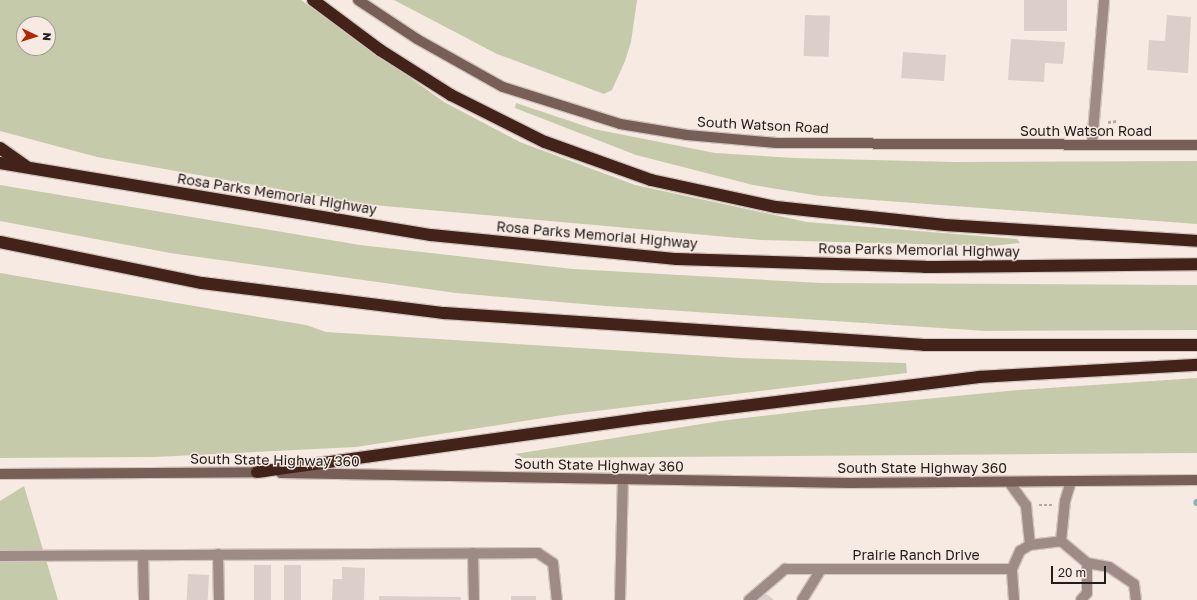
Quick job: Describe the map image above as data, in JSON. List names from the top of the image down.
{
  "streets": {
    "highway": ["Rosa Parks Memorial Highway"],
    "main road": ["South Watson Road", "South State Highway 360"],
    "street": ["Prairie Ranch Drive"]
  },
  "scale_bar": "20 m",
  "north": "right"
}
